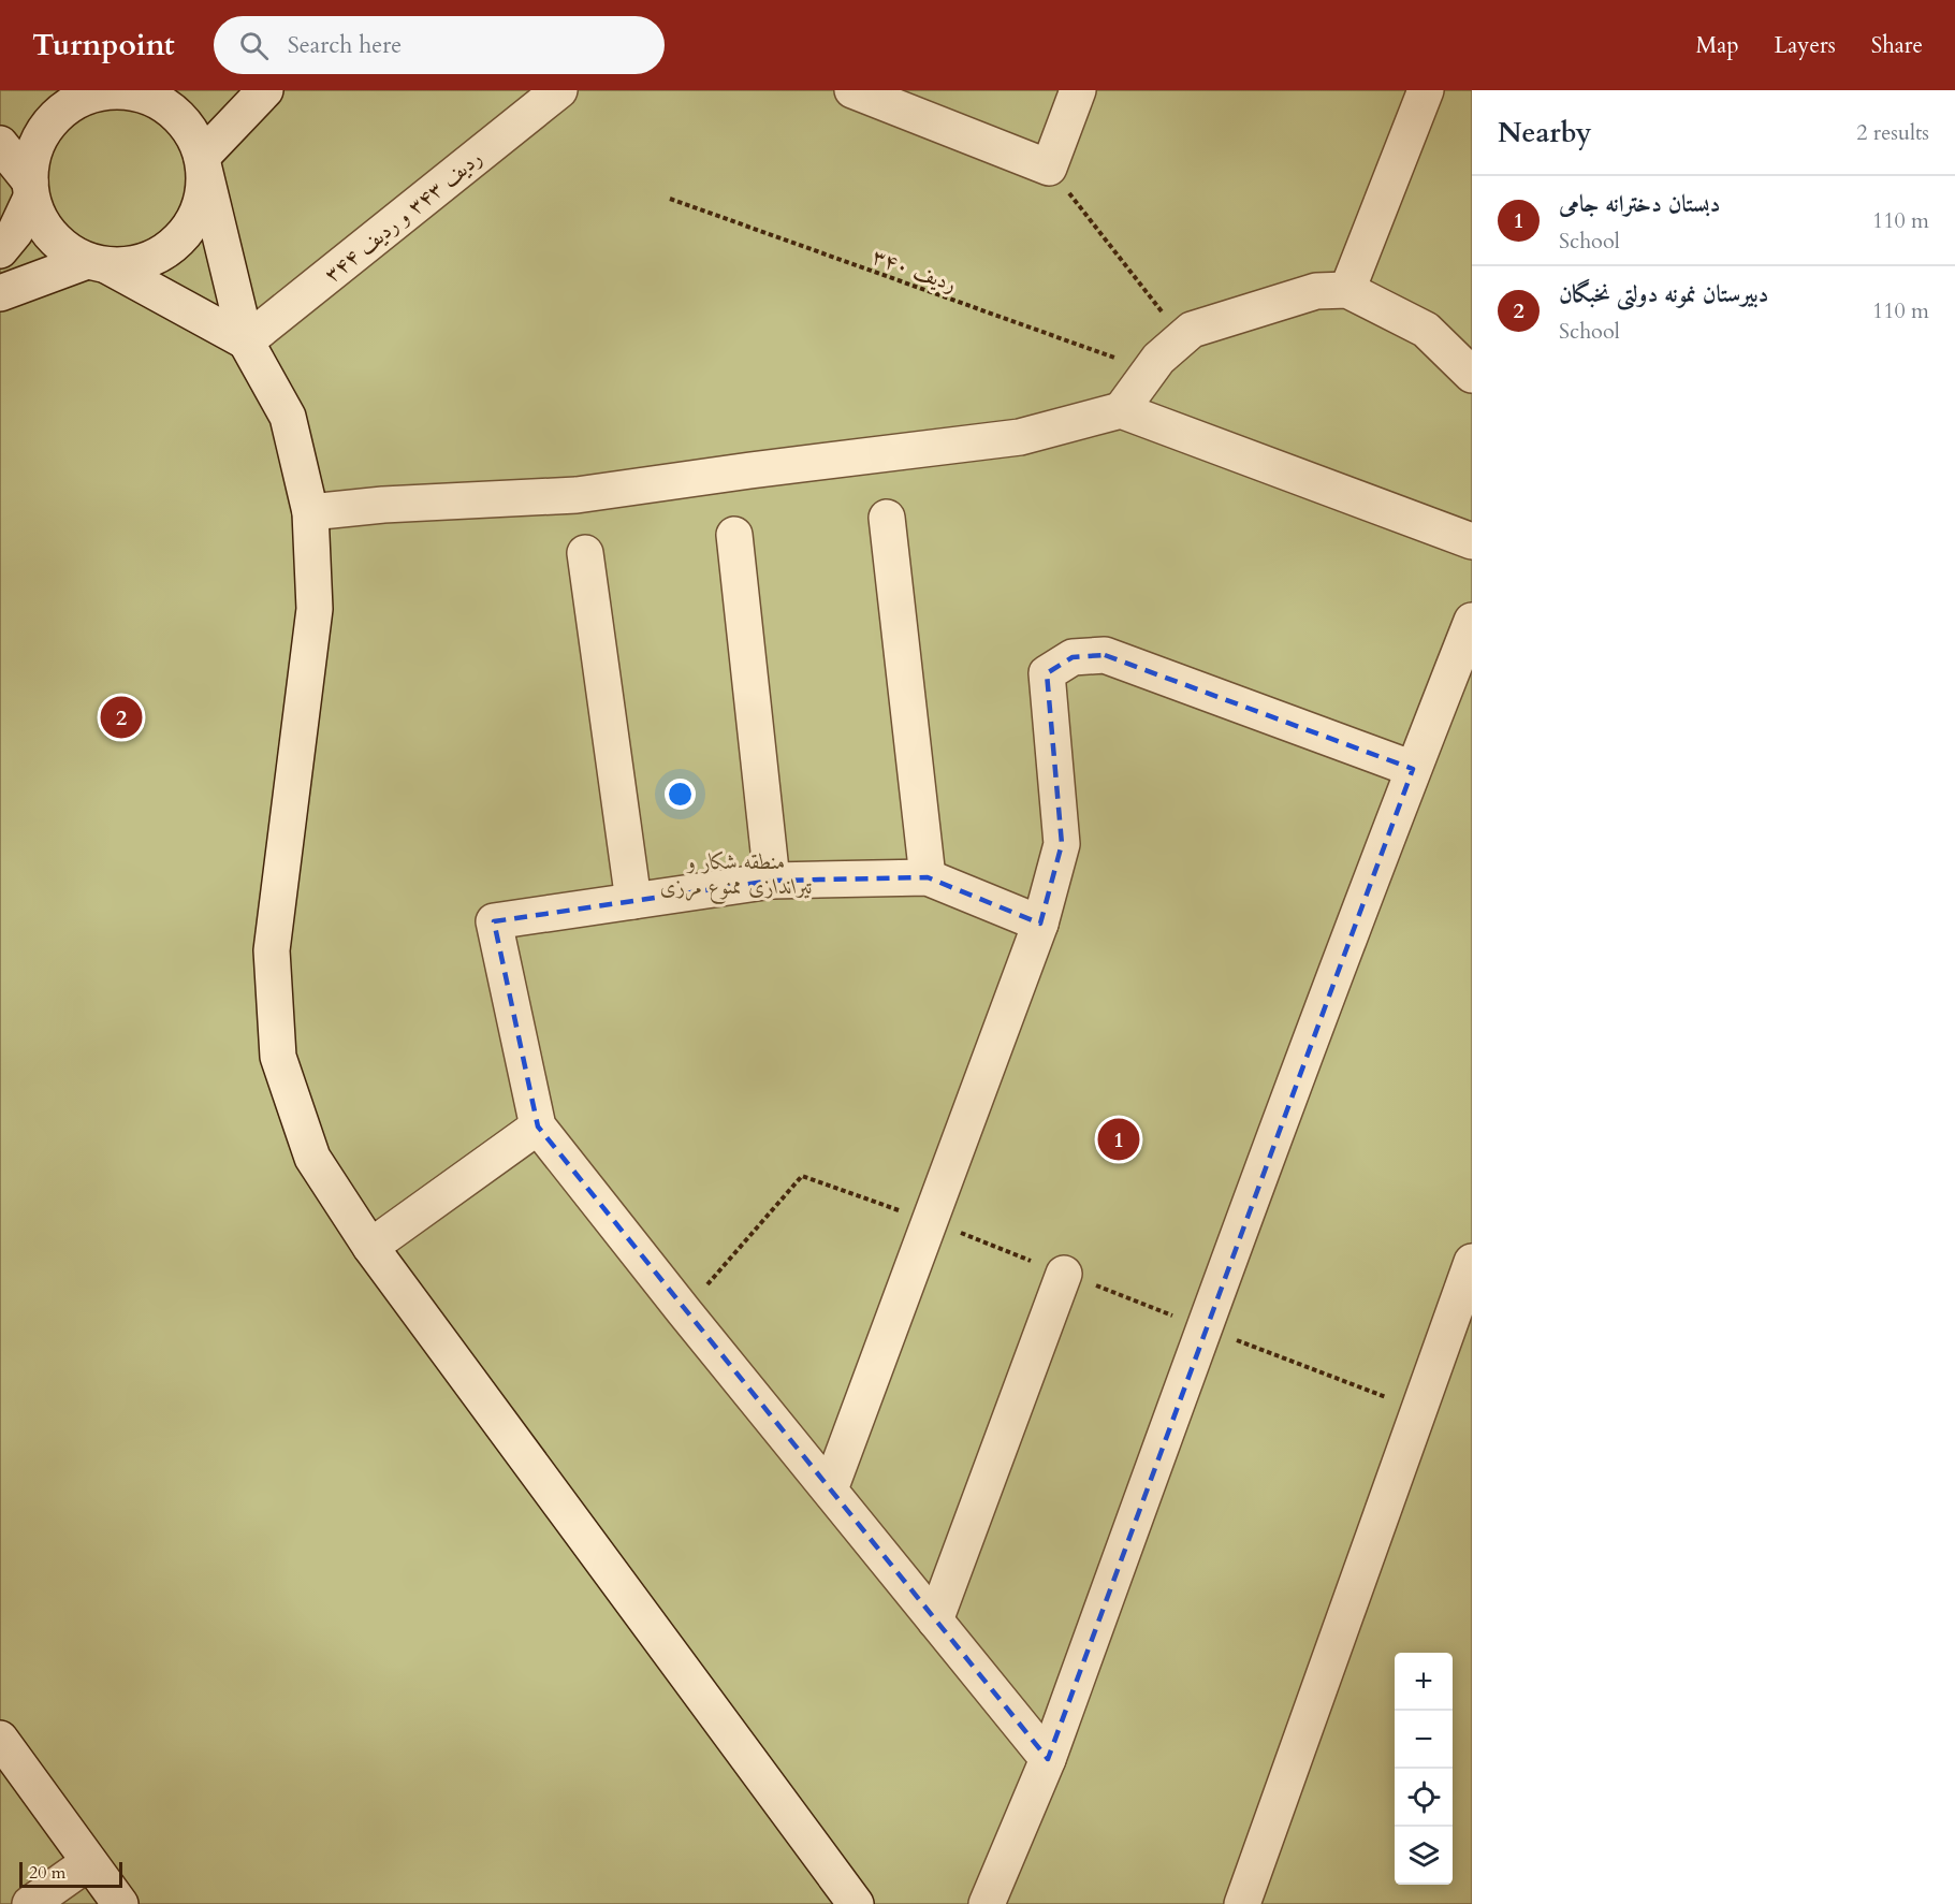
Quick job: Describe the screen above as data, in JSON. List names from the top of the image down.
{
  "streets": {
    "street": ["ردیف ۳۴۳ و ردیف ۳۴۴"],
    "path": ["ردیف ۳۴۰"]
  },
  "parks": ["منطقه شکار و تیراندازی ممنوع مرزی"],
  "scale_bar": "20 m",
  "page": {
    "header": "Turnpoint",
    "search": "Search here",
    "nav": ["Map", "Layers", "Share"],
    "heading": ["Nearby", "2 results"],
    "list": [
      {
        "mark": "1",
        "name": "دبستان دخترانه جامی",
        "note": "School",
        "value": "110 m"
      },
      {
        "mark": "2",
        "name": "دبیرستان نمونه دولتی نخبگان",
        "note": "School",
        "value": "110 m"
      }
    ],
    "pins": ["2", "1"],
    "map_buttons": ["+", "−"],
    "scale": "20 m"
  }
}
